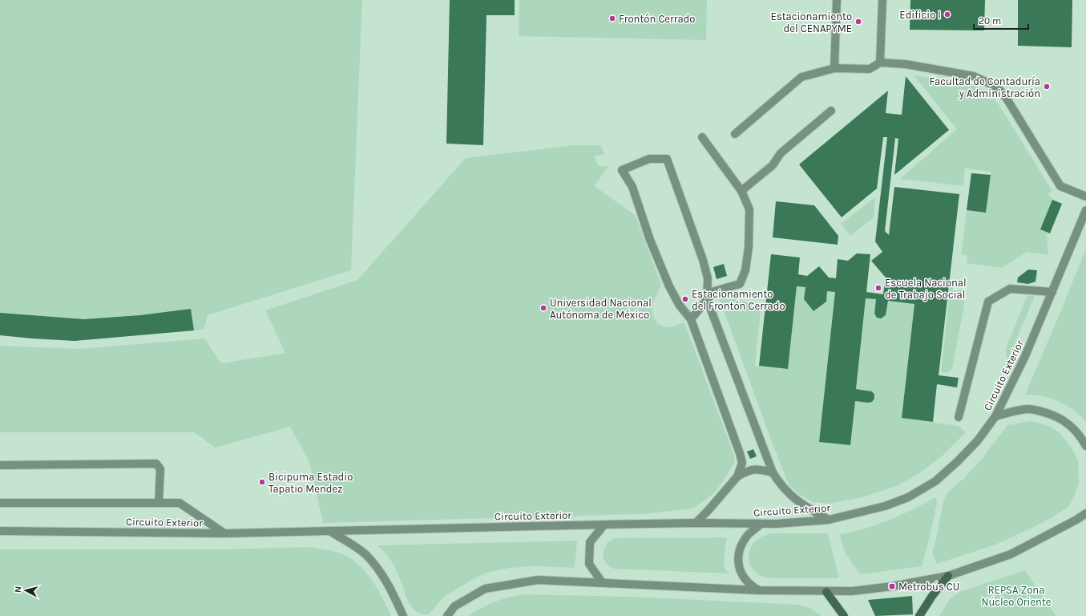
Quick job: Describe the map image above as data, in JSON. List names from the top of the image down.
{
  "streets": {
    "street": ["Circuito Exterior"]
  },
  "parks": ["REPSA Zona Núcleo Oriente"],
  "places": {
    "other": [
      "Edificio I",
      "Frontón Cerrado",
      "Estacionamiento del CENAPYME",
      "Facultad de Contaduría y Administración",
      "Escuela Nacional de Trabajo Social",
      "Estacionamiento del Frontón Cerrado",
      "Universidad Nacional Autónoma de México",
      "Bicipuma Estadio Tapatio Mendez"
    ],
    "transit": ["Metrobús CU"]
  },
  "scale_bar": "20 m",
  "north": "left"
}
